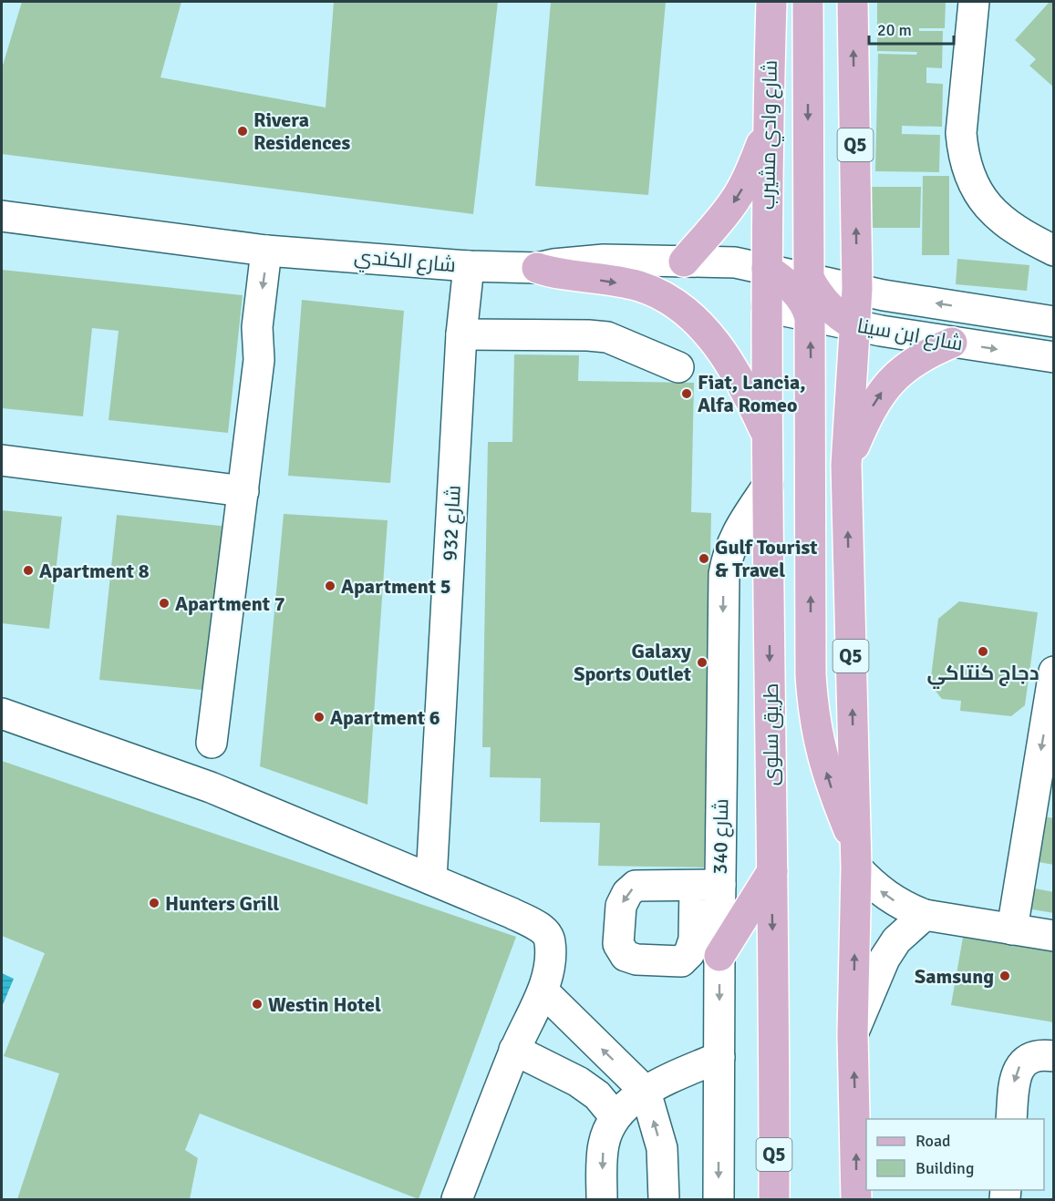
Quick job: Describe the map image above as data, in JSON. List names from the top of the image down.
{
  "streets": {
    "main road": ["شارع وادي مشيرب", "Q5", "طريق سلوى"],
    "street": [
      "شارع الكندي",
      "شارع ابن سينا",
      "شارع 932",
      "شارع 340"
    ]
  },
  "crossings": [
    ["شارع وادي مشيرب", "شارع الكندي"],
    ["شارع وادي مشيرب", "طريق سلوى"],
    ["Q5", "شارع ابن سينا"],
    ["شارع الكندي", "شارع ابن سينا"],
    ["شارع الكندي", "شارع 932"],
    ["شارع الكندي", "طريق سلوى"],
    ["شارع ابن سينا", "طريق سلوى"],
    ["طريق سلوى", "شارع 340"]
  ],
  "places": [
    "Rivera Residences",
    "Fiat, Lancia, Alfa Romeo",
    "Gulf Tourist & Travel",
    "Apartment 8",
    "Apartment 5",
    "Apartment 7",
    "دجاج كنتاكي",
    "Galaxy Sports Outlet",
    "Apartment 6",
    "Hunters Grill",
    "Samsung",
    "Westin Hotel"
  ],
  "legend": ["Road", "Building"],
  "scale_bar": "20 m"
}
